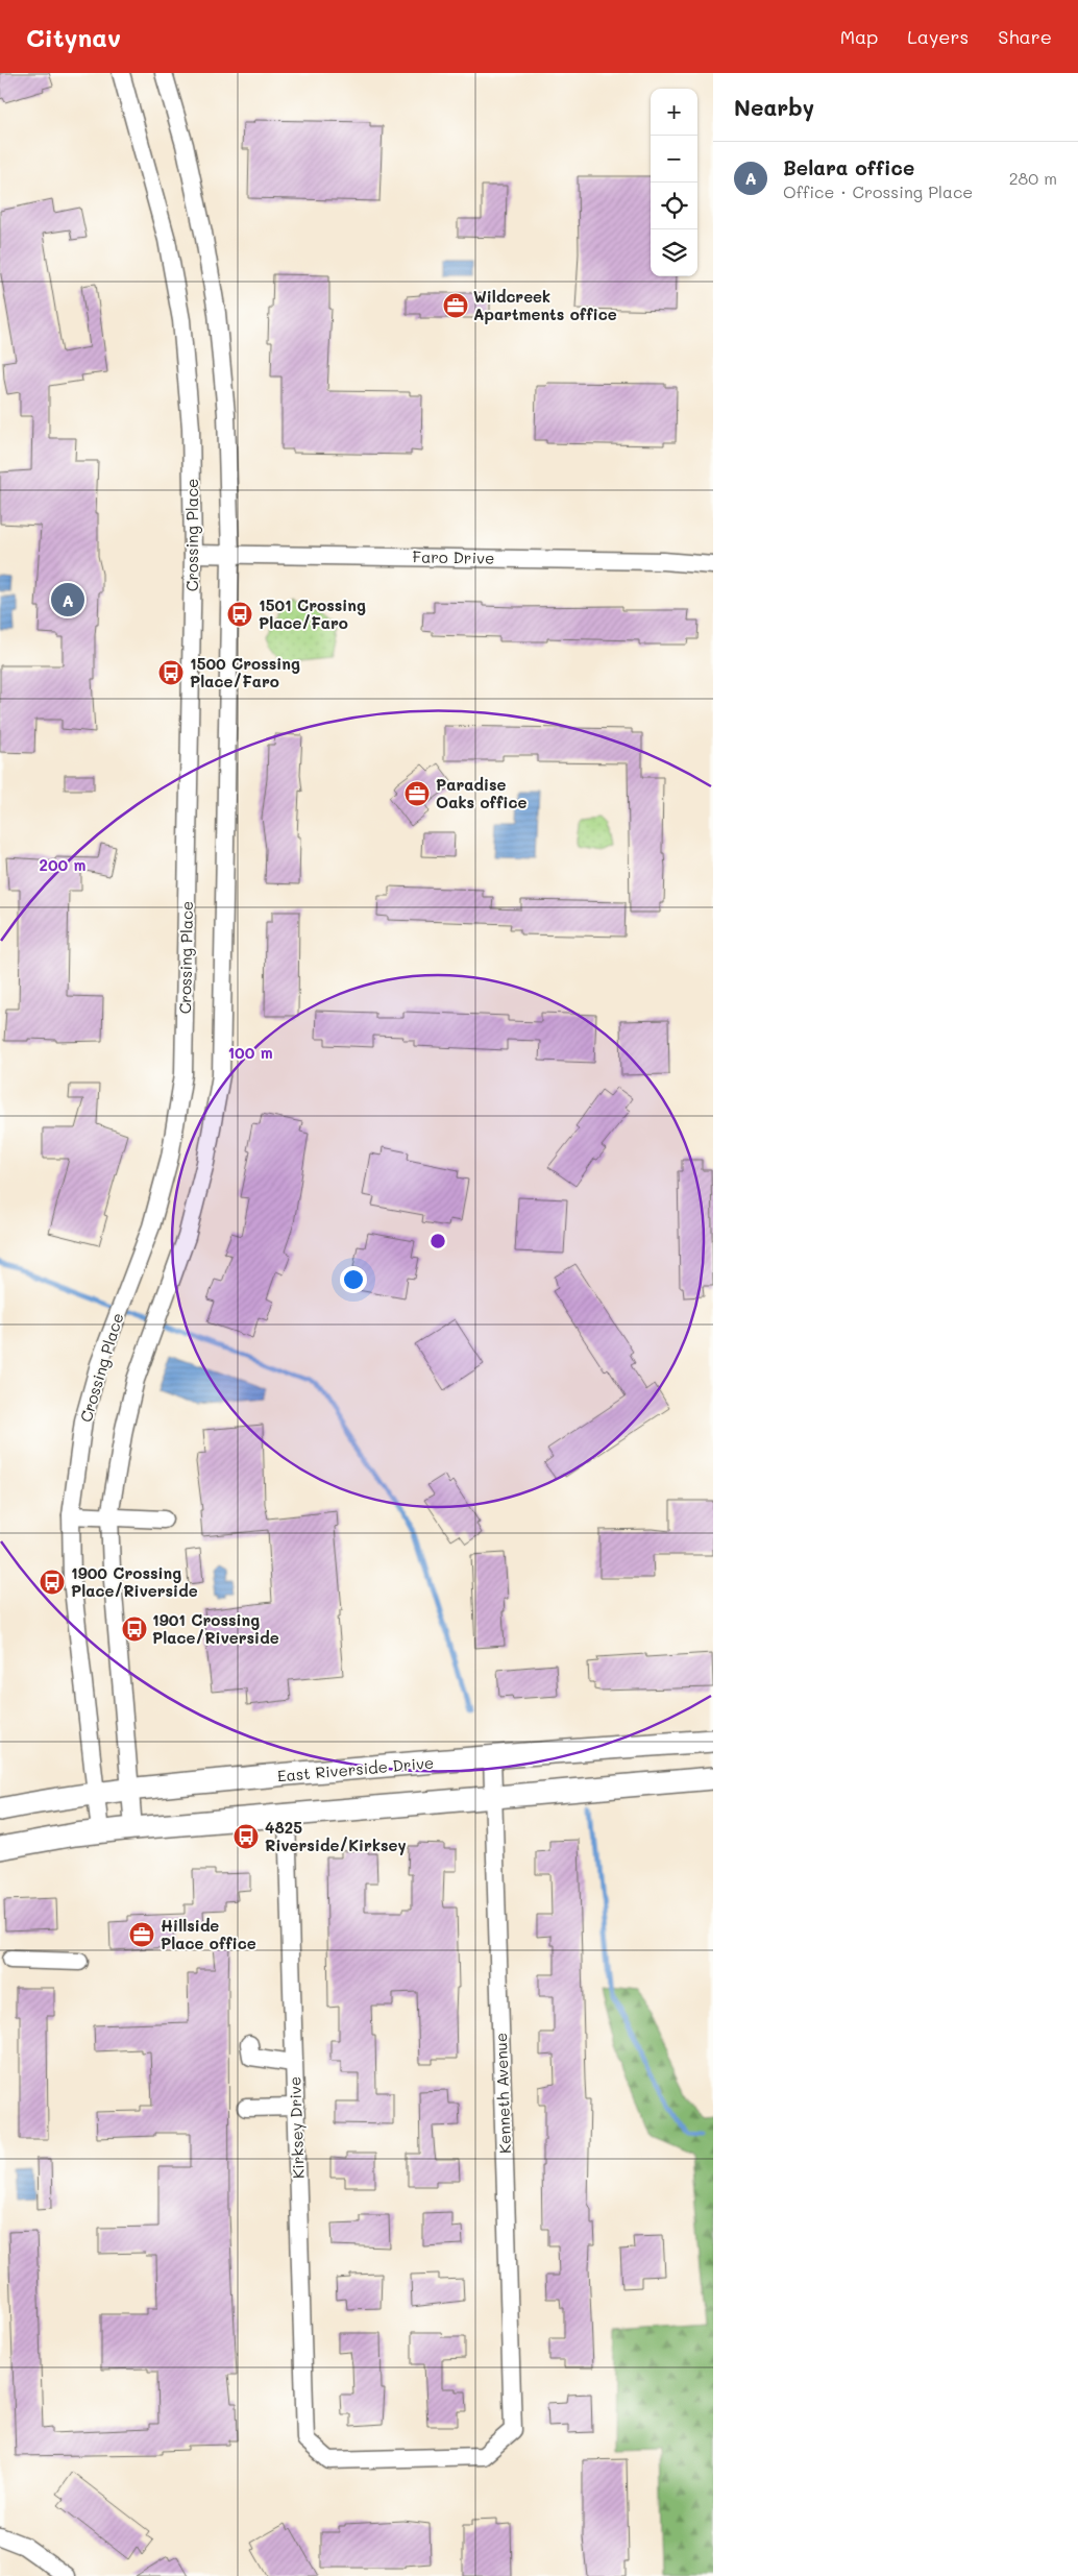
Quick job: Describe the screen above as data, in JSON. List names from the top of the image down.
{
  "streets": {
    "main road": ["East Riverside Drive"],
    "street": [
      "Crossing Place",
      "Faro Drive",
      "Kenneth Avenue",
      "Kirksey Drive"
    ]
  },
  "crossings": [
    ["Crossing Place", "Faro Drive"],
    ["Crossing Place", "East Riverside Drive"],
    ["East Riverside Drive", "Kenneth Avenue"],
    ["Kenneth Avenue", "Kirksey Drive"]
  ],
  "places": {
    "office": ["Wildcreek Apartments office", "Paradise Oaks office", "Hillside Place office"],
    "bus stop": [
      "1501 Crossing Place/Faro",
      "1500 Crossing Place/Faro",
      "1900 Crossing Place/Riverside",
      "1901 Crossing Place/Riverside",
      "4825 Riverside/Kirksey"
    ]
  },
  "page": {
    "header": "Citynav",
    "nav": ["Map", "Layers", "Share"],
    "heading": "Nearby",
    "map_buttons": ["+", "−"],
    "list": [
      {
        "mark": "A",
        "name": "Belara office",
        "note": "Office · Crossing Place",
        "value": "280 m"
      }
    ],
    "pins": "A"
  },
  "rings": ["200 m", "100 m"]
}
